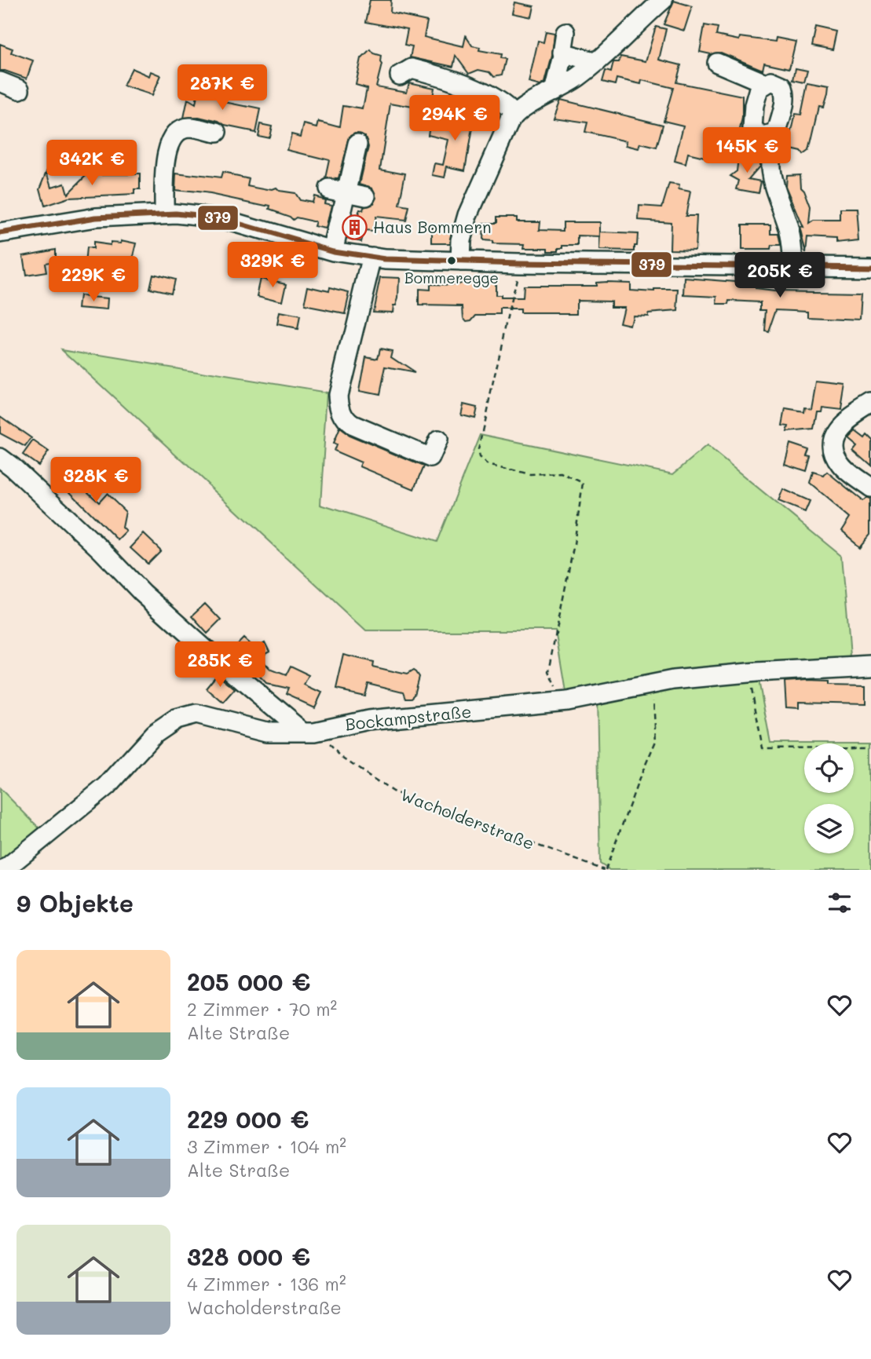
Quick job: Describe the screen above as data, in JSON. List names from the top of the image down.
{
  "streets": {
    "street": ["Bockampstraße"],
    "path": ["Wacholderstraße"]
  },
  "crossings": [
    ["Bockampstraße", "Wacholderstraße"]
  ],
  "places": {
    "building": ["Haus Bommern"],
    "other": ["Bommeregge"]
  },
  "lines": ["transit line 379"],
  "page": {
    "price": [
      "287K €",
      "294K €",
      "145K €",
      "342K €",
      "329K €",
      "205K €",
      "229K €",
      "328K €",
      "285K €"
    ],
    "heading": "9 Objekte",
    "list": [
      {
        "name": "205 000 €",
        "note": "2 Zimmer · 70 m² · Alte Straße"
      },
      {
        "name": "229 000 €",
        "note": "3 Zimmer · 104 m² · Alte Straße"
      },
      {
        "name": "328 000 €",
        "note": "4 Zimmer · 136 m² · Wacholderstraße"
      }
    ]
  }
}
